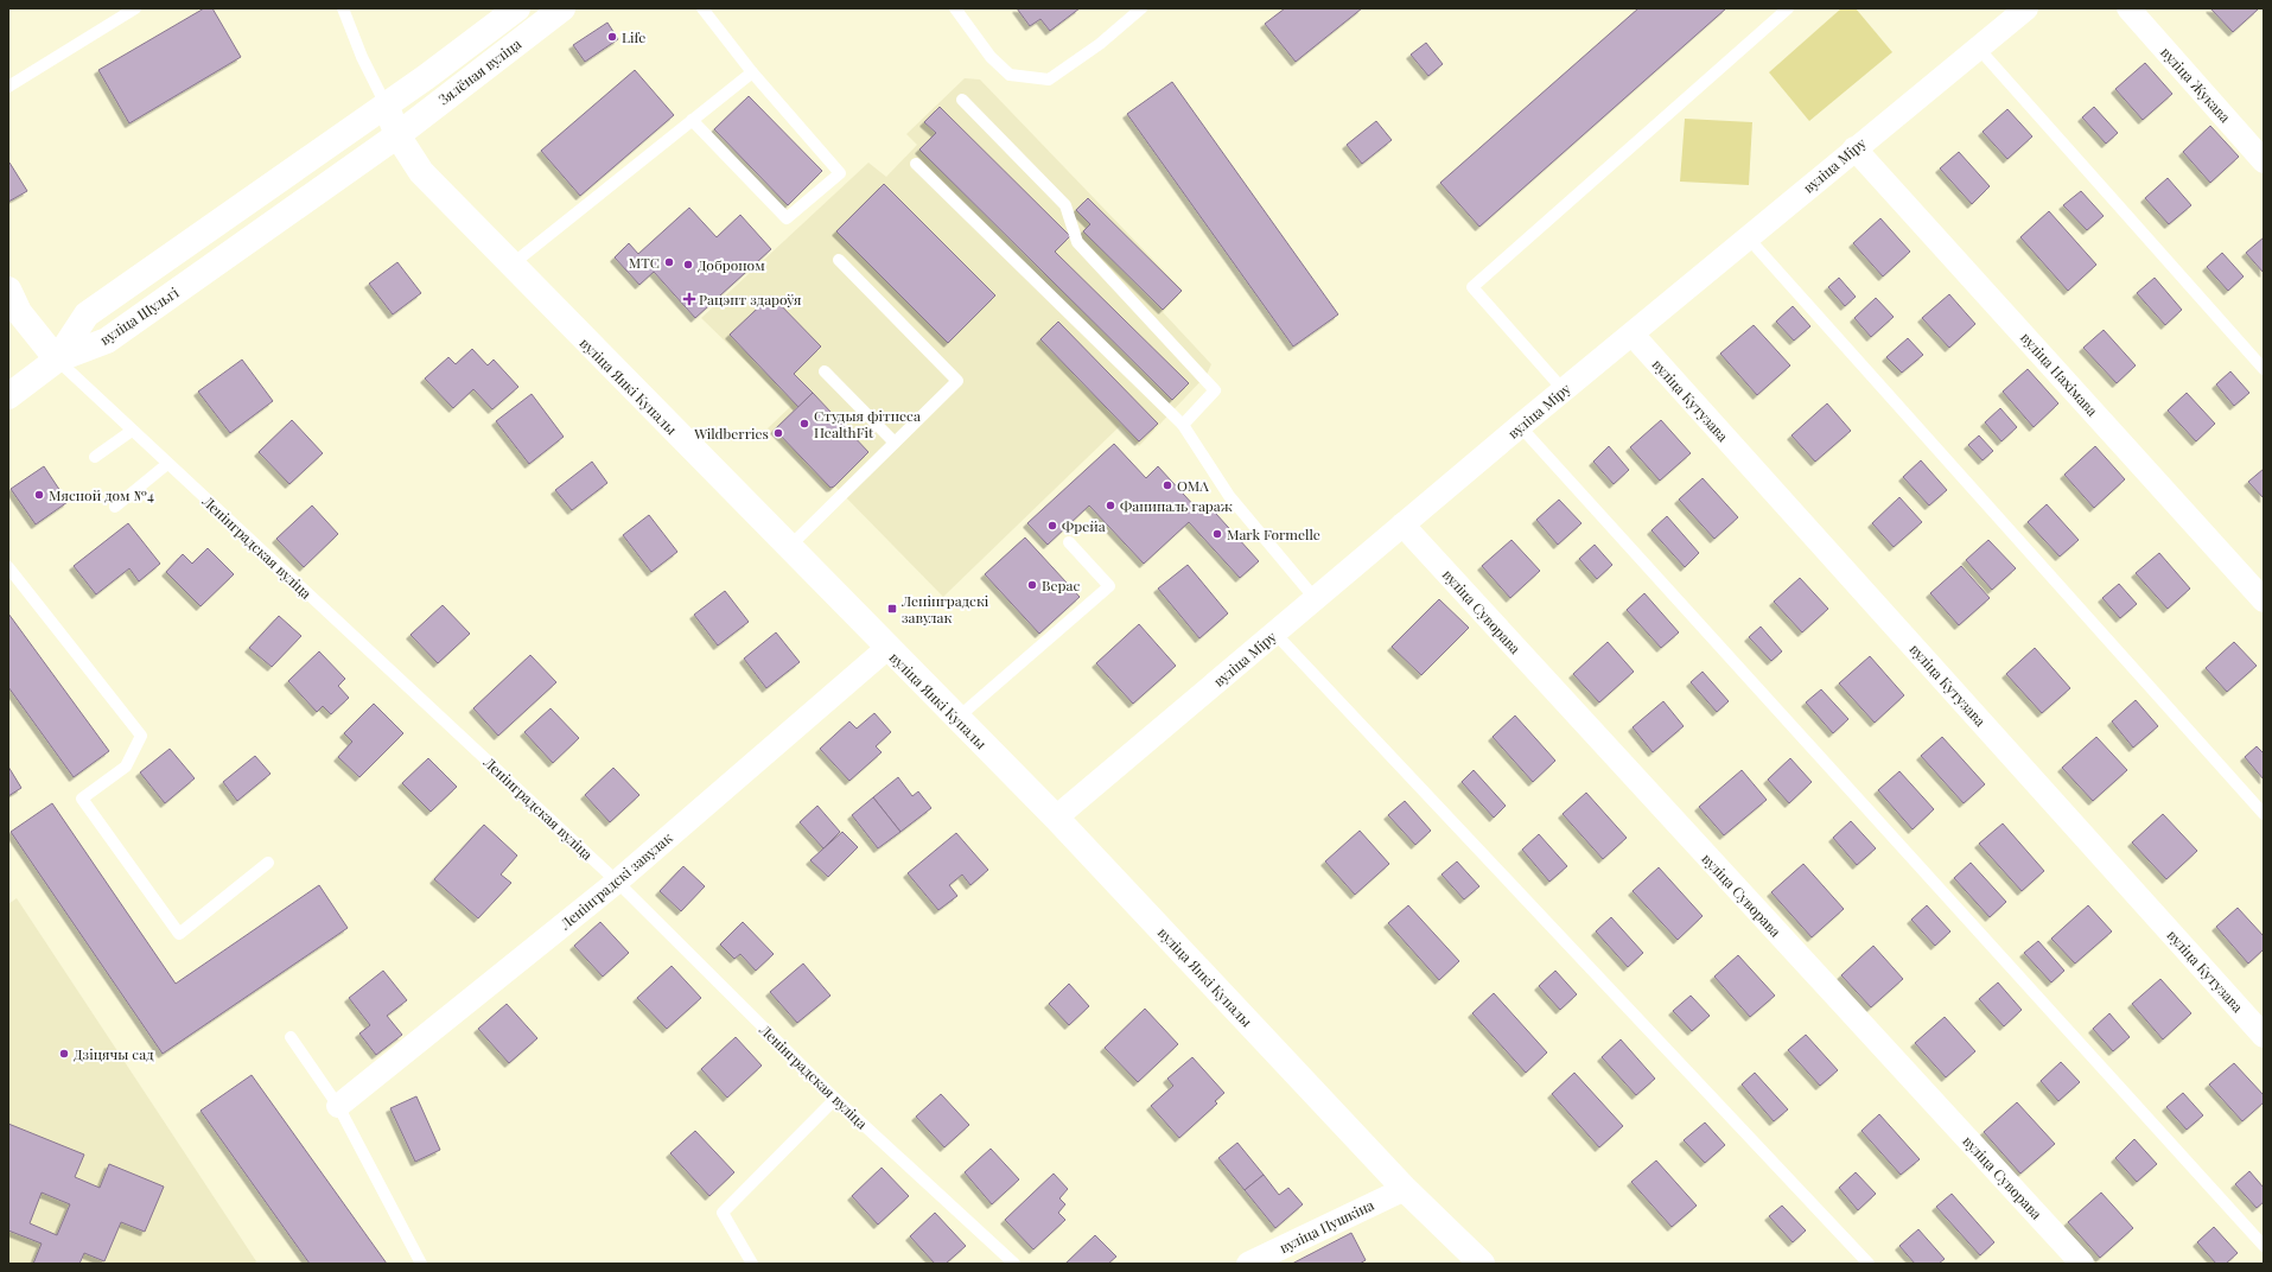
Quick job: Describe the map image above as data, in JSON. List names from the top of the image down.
{
  "streets": {
    "street": [
      "Зялёная вуліца",
      "вуліца Жукава",
      "вуліца Міру",
      "вуліца Шульгі",
      "вуліца Нахімава",
      "вуліца Янкі Купалы",
      "вуліца Кутузава",
      "вуліца Суворава",
      "Ленінградскі завулак",
      "вуліца Пушкіна"
    ],
    "lane": ["Ленінградская вуліца"]
  },
  "crossings": [
    ["Зялёная вуліца", "вуліца Шульгі"],
    ["Зялёная вуліца", "вуліца Янкі Купалы"],
    ["вуліца Міру", "вуліца Нахімава"],
    ["вуліца Міру", "вуліца Янкі Купалы"],
    ["вуліца Міру", "вуліца Кутузава"],
    ["вуліца Міру", "вуліца Суворава"],
    ["вуліца Шульгі", "вуліца Янкі Купалы"],
    ["вуліца Шульгі", "Ленінградская вуліца"],
    ["вуліца Янкі Купалы", "Ленінградскі завулак"],
    ["вуліца Янкі Купалы", "вуліца Пушкіна"],
    ["Ленінградская вуліца", "Ленінградскі завулак"]
  ],
  "places": {
    "other": [
      "Life",
      "МТС",
      "Доброном",
      "Студыя фітнеса HealthFit",
      "Wildberries",
      "ОМА",
      "Мясной дом №4",
      "Фанипаль гараж",
      "Фрейа",
      "Mark Formelle",
      "Верас",
      "Дзіцячы сад"
    ],
    "health": ["Рацэпт здароўя"],
    "transit": ["Ленінградскі завулак"]
  }
}
